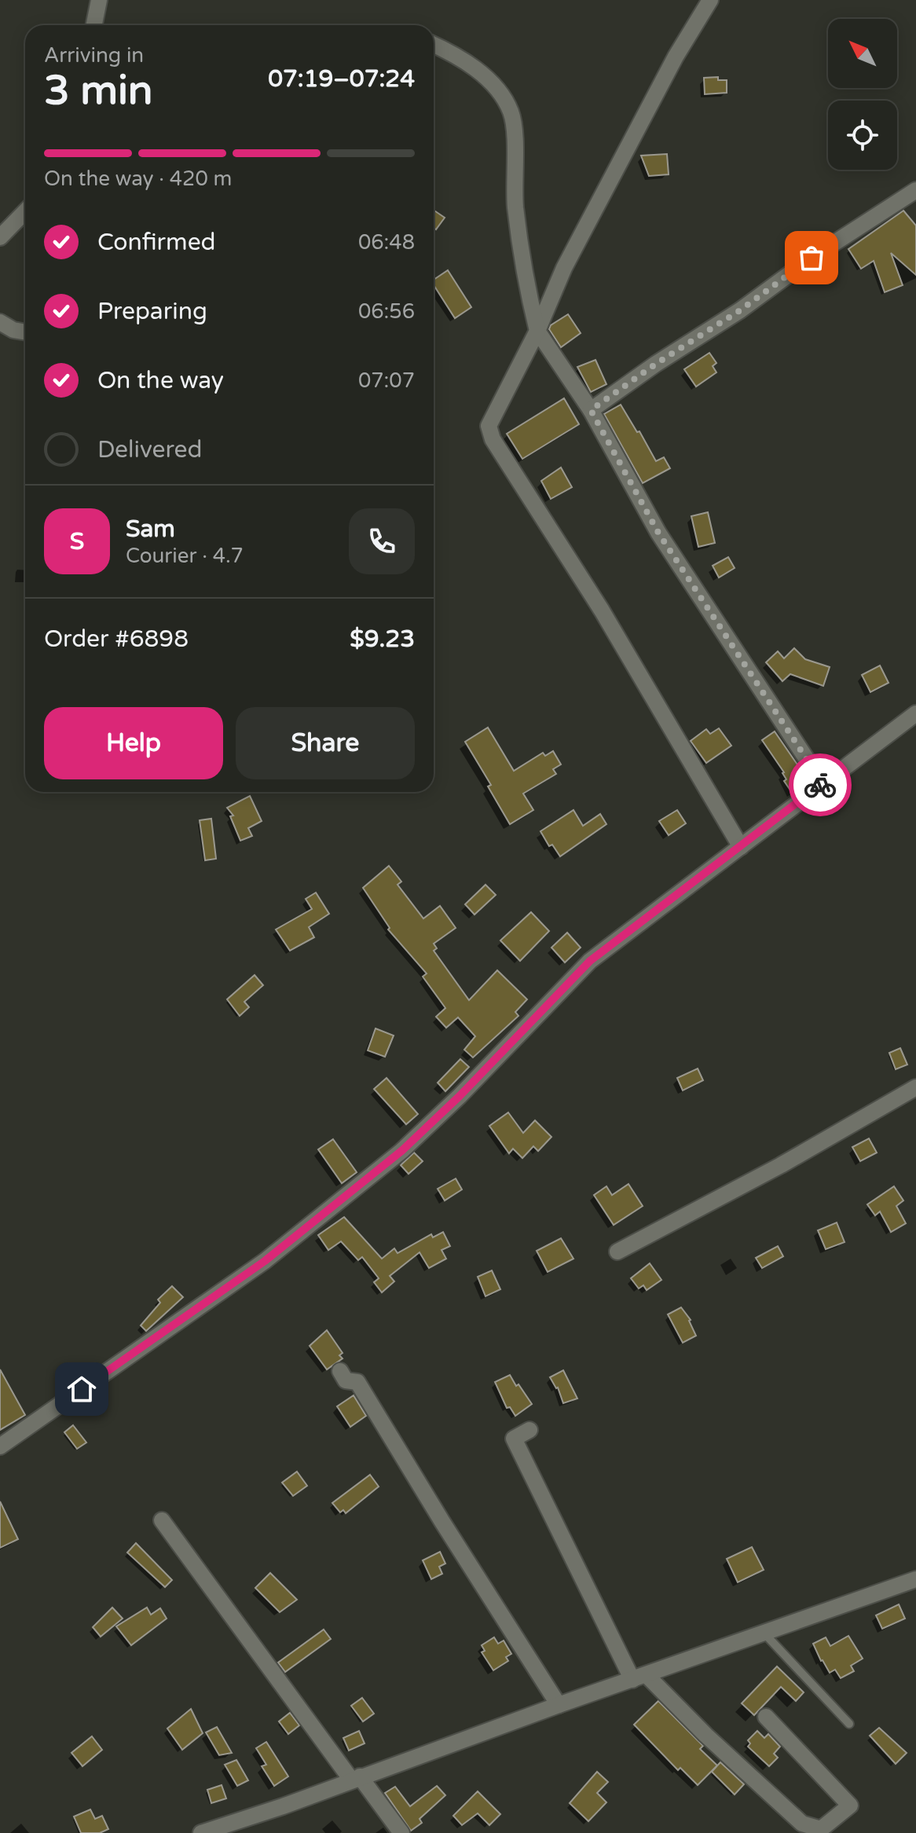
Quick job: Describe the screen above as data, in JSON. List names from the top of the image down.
{
  "north": "top left",
  "page": {
    "heading": ["3 min", "Arriving in", "07:19–07:24"],
    "panel": [
      "Sam",
      "Courier · 4.7",
      "Order #6898",
      "$9.23"
    ],
    "bar": "On the way · 420 m",
    "list": [
      ["Confirmed", "06:48"],
      ["Preparing", "06:56"],
      ["On the way", "07:07"],
      "Delivered"
    ],
    "round": "S",
    "buttons": ["Help", "Share"]
  }
}
